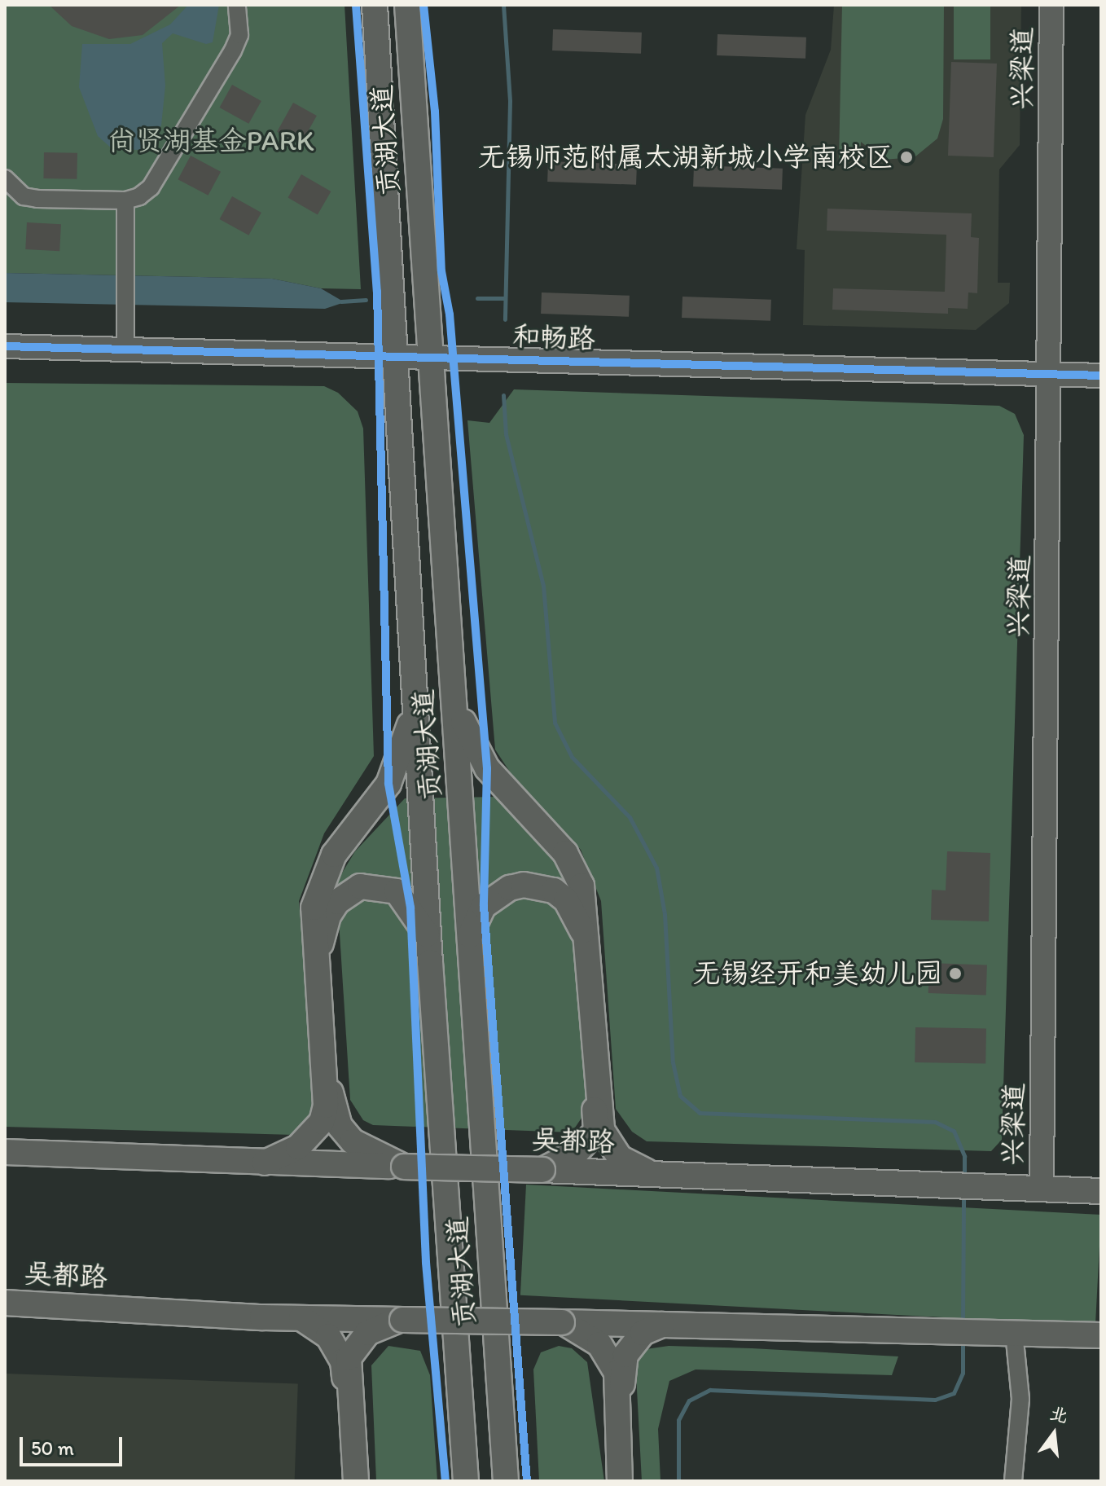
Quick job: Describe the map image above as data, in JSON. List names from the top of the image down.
{
  "streets": {
    "main road": ["贡湖大道", "吴都路"],
    "street": ["兴梁道", "和畅路"]
  },
  "crossings": [
    ["兴梁道", "和畅路"],
    ["兴梁道", "吴都路"],
    ["贡湖大道", "和畅路"]
  ],
  "parks": ["尚贤湖基金PARK"],
  "places": ["无锡师范附属太湖新城小学南校区", "无锡经开和美幼儿园"],
  "scale_bar": "50 m",
  "north": "top"
}
